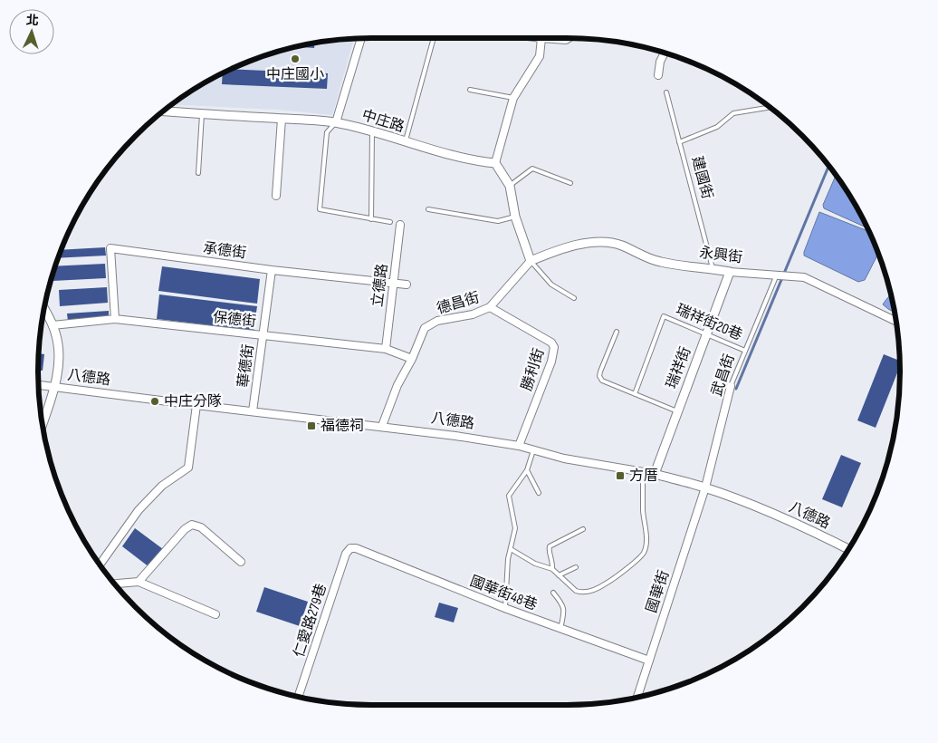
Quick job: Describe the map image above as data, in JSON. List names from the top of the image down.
{
  "streets": {
    "street": [
      "中庄路",
      "承德街",
      "永興街",
      "立德路",
      "德昌街",
      "保德街",
      "華德街",
      "瑞祥街",
      "勝利街",
      "武昌街",
      "八德路",
      "國華街",
      "國華街48巷",
      "仁愛路279巷"
    ],
    "lane": ["建國街", "瑞祥街20巷"]
  },
  "crossings": [
    ["建國街", "永興街"],
    ["承德街", "立德路"],
    ["承德街", "保德街"],
    ["承德街", "華德街"],
    ["永興街", "德昌街"],
    ["永興街", "瑞祥街"],
    ["永興街", "武昌街"],
    ["立德路", "保德街"],
    ["德昌街", "保德街"],
    ["德昌街", "勝利街"],
    ["德昌街", "八德路"],
    ["保德街", "華德街"],
    ["瑞祥街20巷", "瑞祥街"],
    ["瑞祥街20巷", "武昌街"],
    ["華德街", "八德路"],
    ["瑞祥街", "八德路"],
    ["勝利街", "八德路"],
    ["武昌街", "八德路"],
    ["武昌街", "國華街"],
    ["八德路", "國華街"],
    ["國華街", "國華街48巷"],
    ["國華街48巷", "仁愛路279巷"]
  ],
  "places": {
    "other": ["中庄國小", "中庄分隊"],
    "transit": ["福德祠", "方厝"]
  },
  "north": "top"
}
